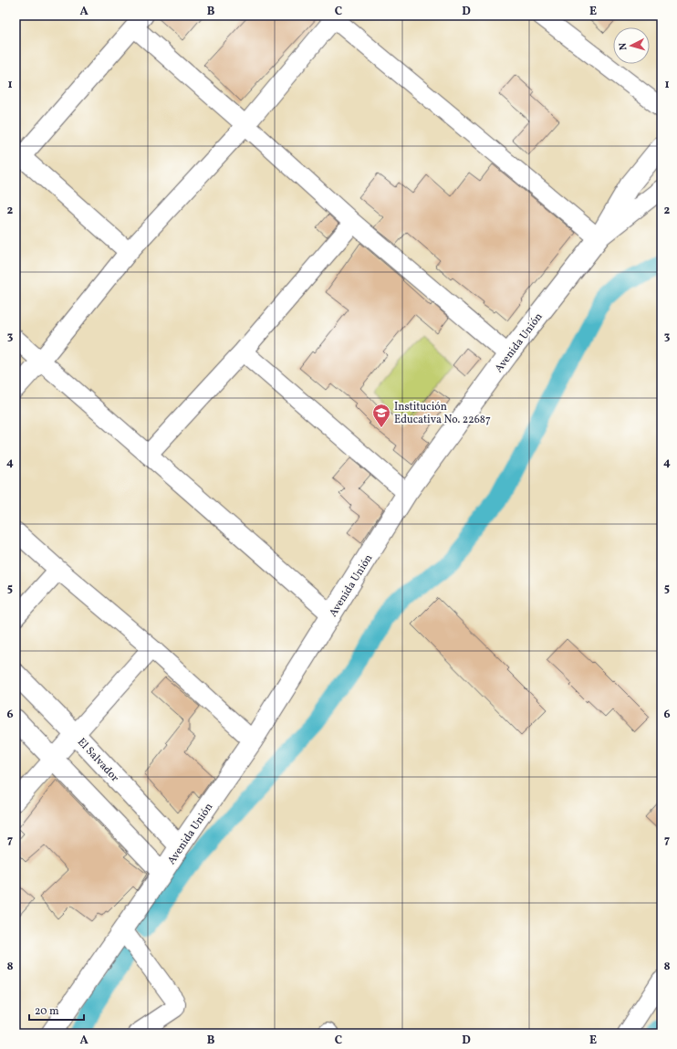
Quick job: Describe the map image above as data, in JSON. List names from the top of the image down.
{
  "streets": {
    "street": ["Avenida Unión", "El Salvador"]
  },
  "crossings": [
    ["Avenida Unión", "El Salvador"]
  ],
  "places": {
    "school or university": ["Institución Educativa No. 22687"]
  },
  "scale_bar": "20 m",
  "north": "left",
  "grid": {
    "columns": [
      "A",
      "B",
      "C",
      "D",
      "E"
    ],
    "rows": [
      "1",
      "2",
      "3",
      "4",
      "5",
      "6",
      "7",
      "8"
    ]
  }
}
